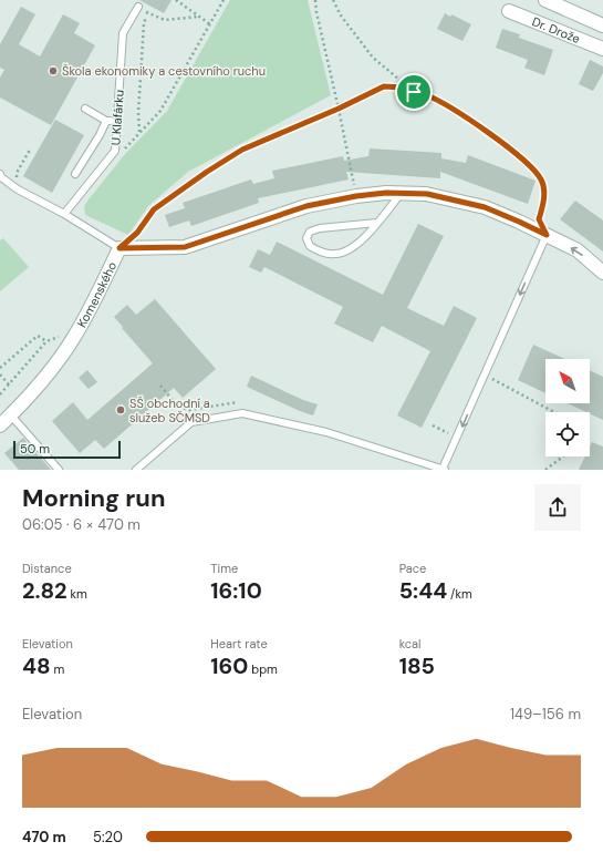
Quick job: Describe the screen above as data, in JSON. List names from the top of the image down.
{
  "streets": {
    "street": ["Dr. Drože", "Komenského"],
    "lane": ["U Klafárku"]
  },
  "places": ["Škola ekonomiky a cestovního ruchu", "SŠ obchodní a služeb SČMSD"],
  "scale_bar": "50 m",
  "north": "top left",
  "page": {
    "scale": "50 m",
    "heading": ["Morning run", "06:05 · 6 × 470 m"],
    "stats": [
      ["Distance", "2.82 km"],
      ["Time", "16:10"],
      ["Pace", "5:44 /km"],
      ["Elevation", "48 m"],
      ["Heart rate", "160 bpm"],
      ["kcal", "185"]
    ],
    "chart": ["Elevation", "149–156 m"],
    "list": [
      {
        "name": "470 m",
        "note": "5:20"
      }
    ]
  }
}
